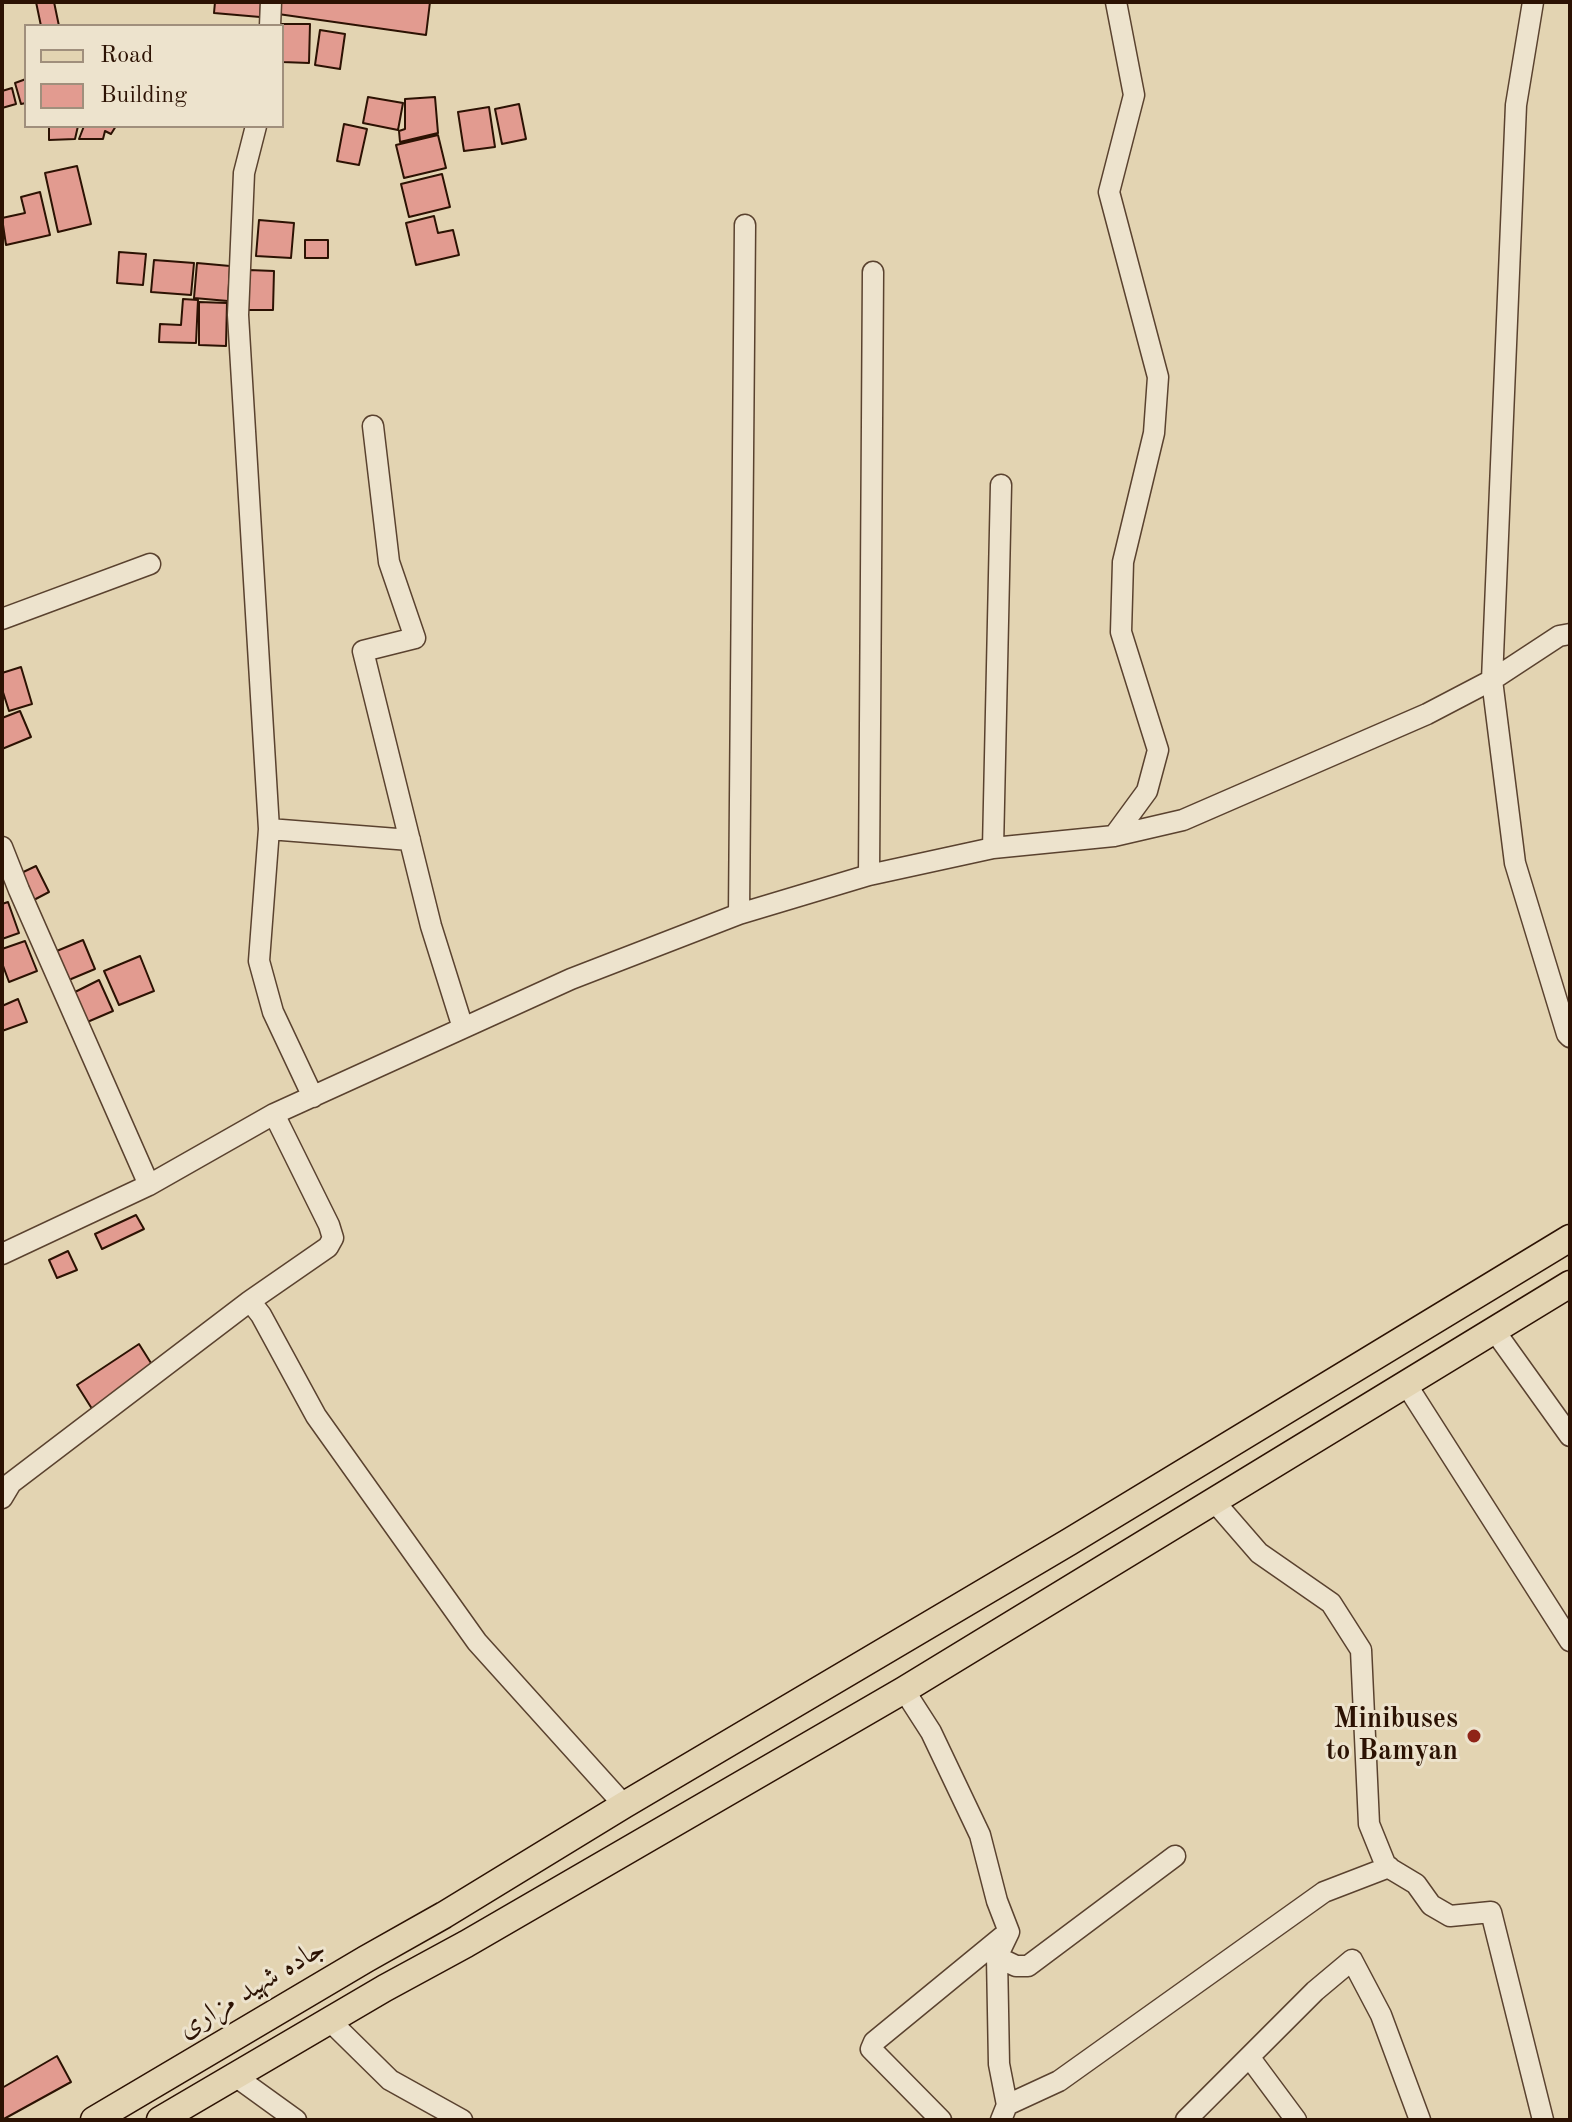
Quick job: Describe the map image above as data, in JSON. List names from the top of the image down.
{
  "streets": {
    "main road": ["جاده شهید مزاری"]
  },
  "places": ["Minibuses to Bamyan"],
  "legend": ["Road", "Building"]
}
